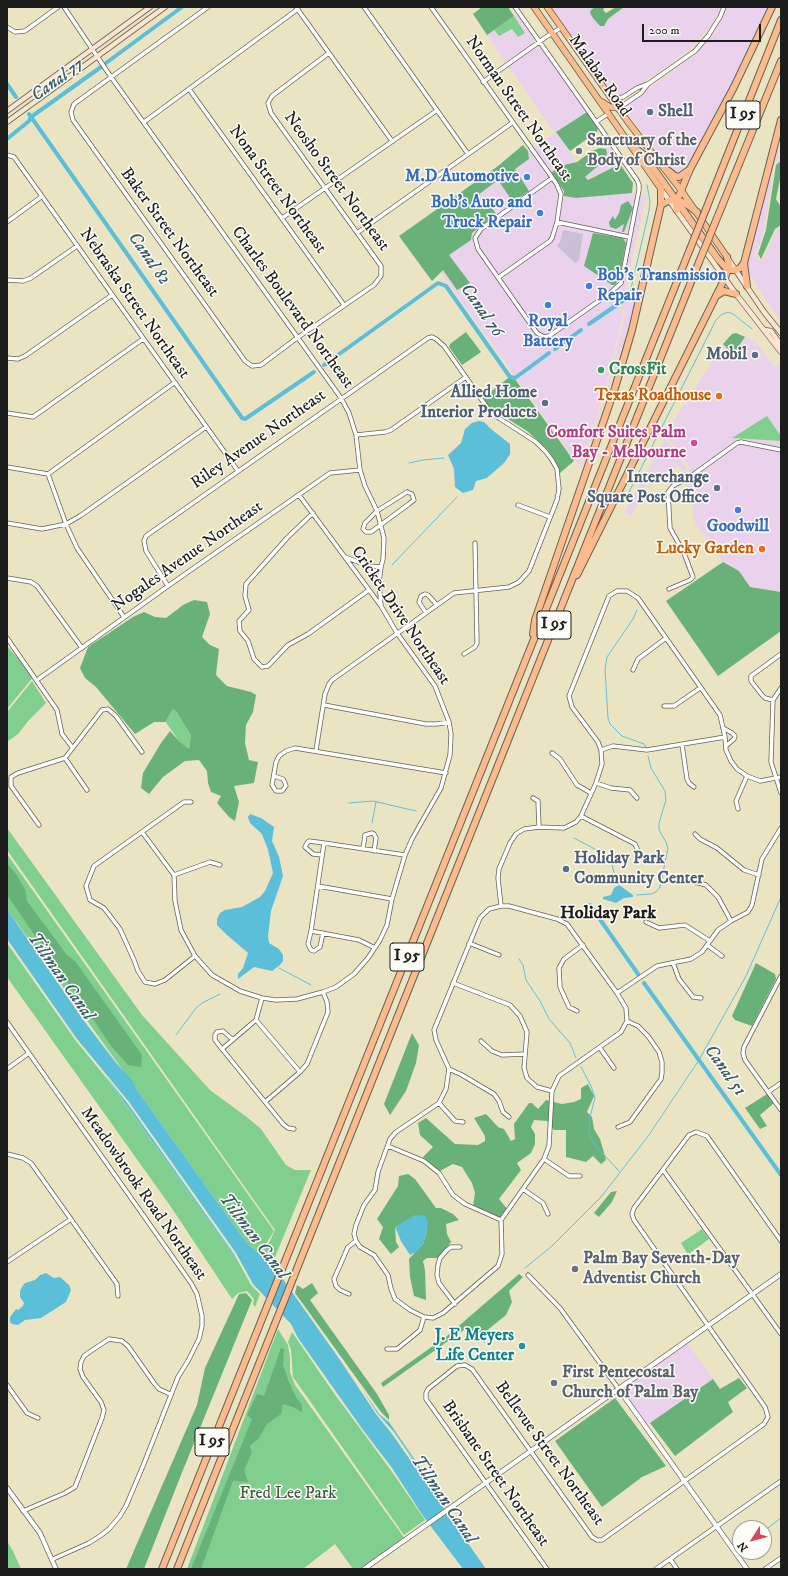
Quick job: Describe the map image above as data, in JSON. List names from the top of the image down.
{
  "streets": {
    "highway": ["I 95"],
    "main road": ["Malabar Road"],
    "street": [
      "Norman Street Northeast",
      "Neosho Street Northeast",
      "Nona Street Northeast",
      "Baker Street Northeast",
      "Nebraska Street Northeast",
      "Charles Boulevard Northeast",
      "Riley Avenue Northeast",
      "Nogales Avenue Northeast",
      "Cricket Drive Northeast",
      "Meadowbrook Road Northeast",
      "Bellevue Street Northeast",
      "Brisbane Street Northeast"
    ]
  },
  "crossings": [
    ["Neosho Street Northeast", "Nona Street Northeast"],
    ["Baker Street Northeast", "Charles Boulevard Northeast"],
    ["Nebraska Street Northeast", "Riley Avenue Northeast"],
    ["Charles Boulevard Northeast", "Riley Avenue Northeast"],
    ["Charles Boulevard Northeast", "Nogales Avenue Northeast"],
    ["Charles Boulevard Northeast", "Cricket Drive Northeast"],
    ["Riley Avenue Northeast", "Nogales Avenue Northeast"],
    ["Nogales Avenue Northeast", "Cricket Drive Northeast"],
    ["Bellevue Street Northeast", "Brisbane Street Northeast"]
  ],
  "districts": ["Holiday Park"],
  "water": [
    "Canal 77",
    "Canal 82",
    "Canal 76",
    "Tillman Canal",
    "Canal 51"
  ],
  "parks": ["Fred Lee Park"],
  "places": [
    "Shell",
    "Sanctuary of the Body of Christ",
    "M.D Automotive",
    "Bob's Auto and Truck Repair",
    "Bob's Transmission Repair",
    "Royal Battery",
    "Mobil",
    "CrossFit",
    "Texas Roadhouse",
    "Allied Home Interior Products",
    "Comfort Suites Palm Bay - Melbourne",
    "Interchange Square Post Office",
    "Goodwill",
    "Lucky Garden",
    "Holiday Park Community Center",
    "Palm Bay Seventh-Day Adventist Church",
    "J. E Meyers Life Center",
    "First Pentecostal Church of Palm Bay"
  ],
  "scale_bar": "200 m",
  "north": "bottom left"
}
